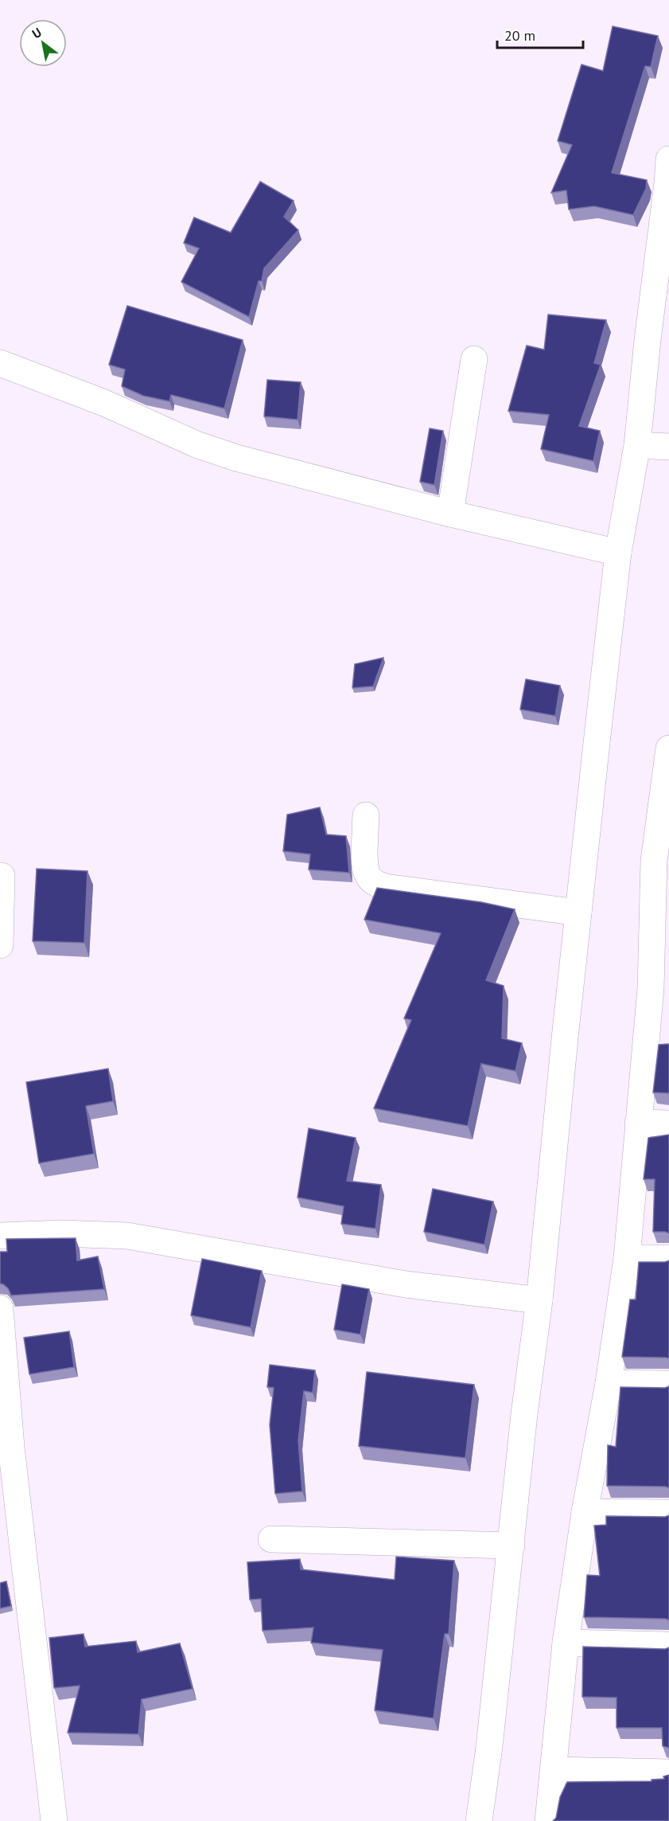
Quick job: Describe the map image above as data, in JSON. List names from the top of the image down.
{
  "scale_bar": "20 m",
  "north": "top left"
}
